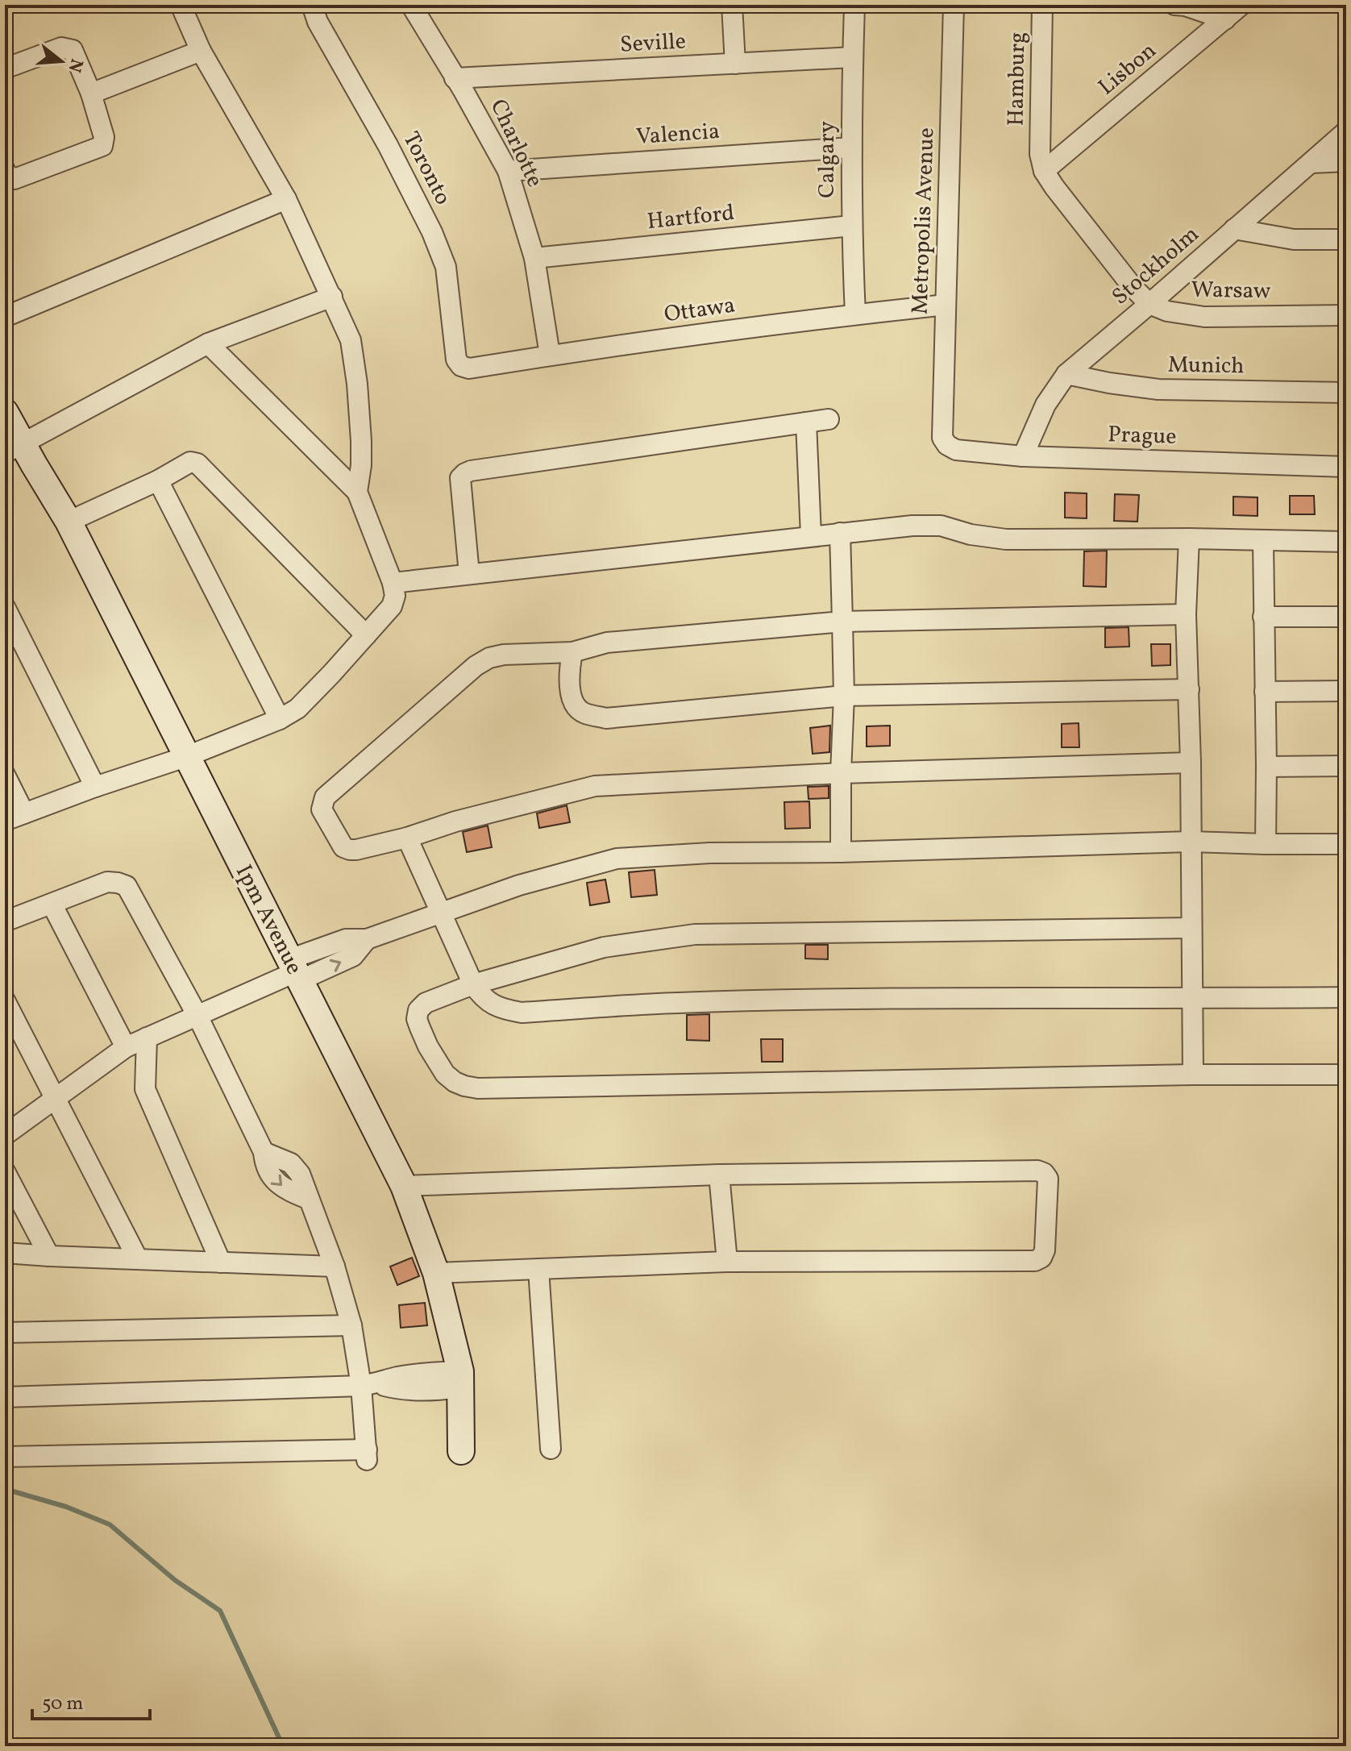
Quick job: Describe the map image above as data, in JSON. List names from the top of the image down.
{
  "streets": {
    "street": [
      "Seville",
      "Lisbon",
      "Hamburg",
      "Valencia",
      "Charlotte",
      "Calgary",
      "Toronto",
      "Hartford",
      "Metropolis Avenue",
      "Stockholm",
      "Warsaw",
      "Ottawa",
      "Munich",
      "Prague",
      "Ipm Avenue"
    ]
  },
  "crossings": [
    ["Seville", "Charlotte"],
    ["Seville", "Calgary"],
    ["Lisbon", "Hamburg"],
    ["Valencia", "Charlotte"],
    ["Valencia", "Calgary"],
    ["Charlotte", "Hartford"],
    ["Charlotte", "Ottawa"],
    ["Calgary", "Hartford"],
    ["Calgary", "Ottawa"],
    ["Toronto", "Ottawa"],
    ["Metropolis Avenue", "Ottawa"],
    ["Metropolis Avenue", "Prague"],
    ["Stockholm", "Warsaw"],
    ["Stockholm", "Munich"],
    ["Stockholm", "Prague"]
  ],
  "scale_bar": "50 m",
  "north": "right"
}
